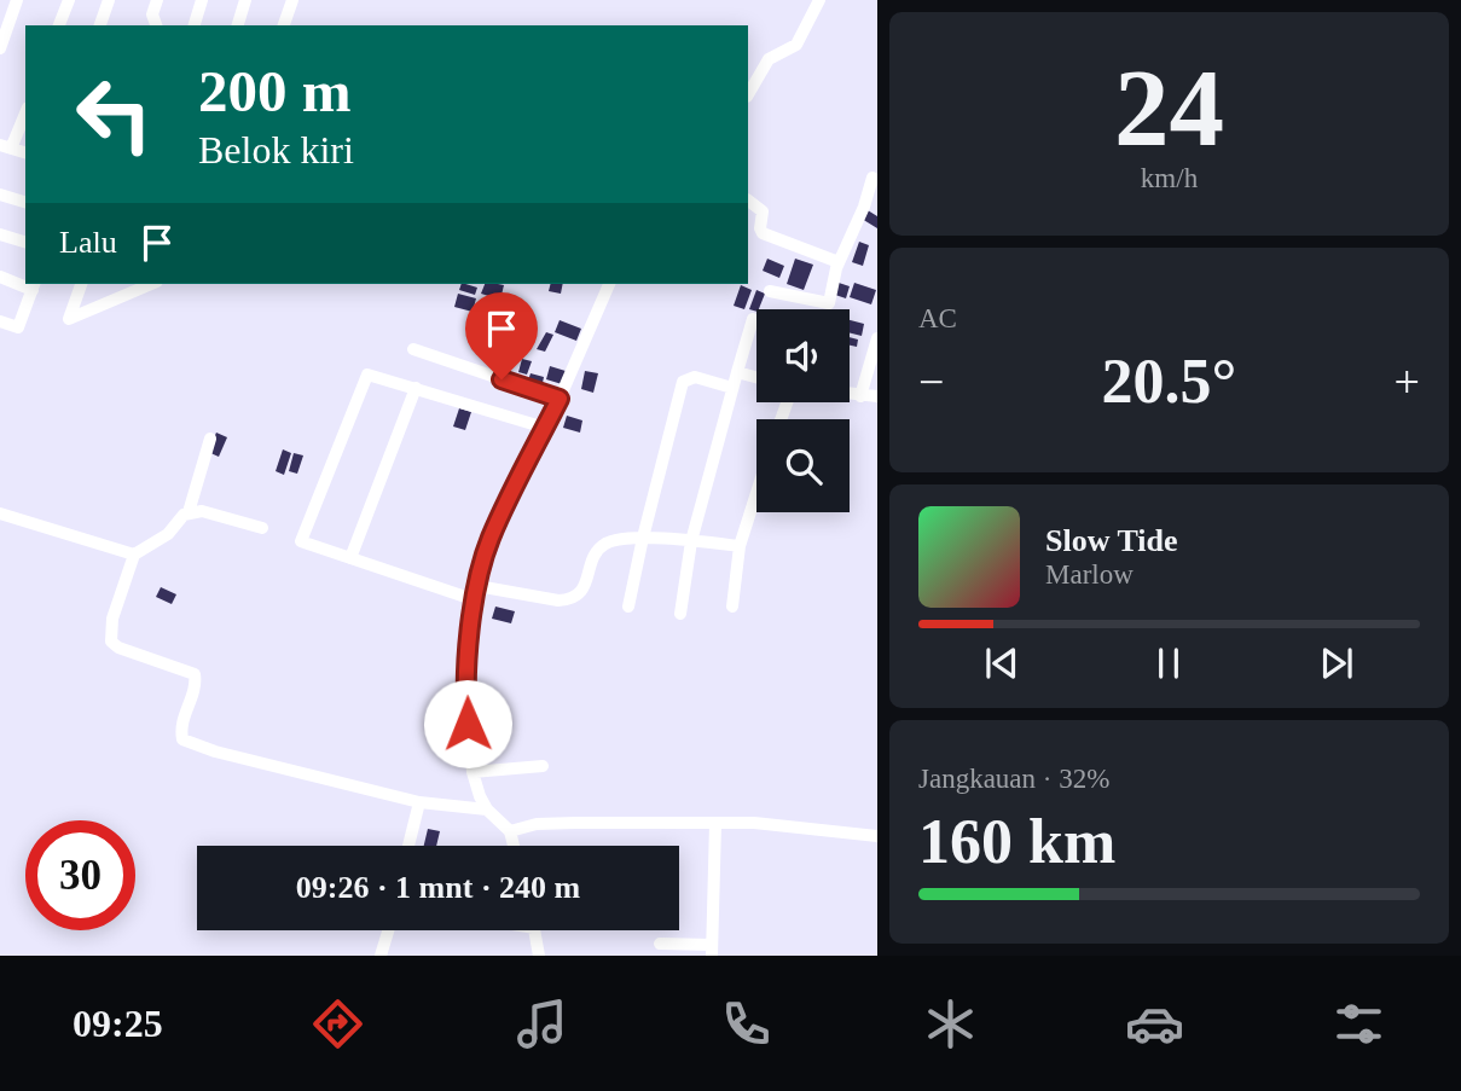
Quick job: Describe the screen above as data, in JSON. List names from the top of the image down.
{
  "page": {
    "tile": [
      ["24", "km/h"],
      "AC",
      ["Jangkauan · 32%", "160 km"]
    ],
    "turn": ["200 m", "Belok kiri"],
    "then": "Lalu",
    "heat": ["−", "20.5°", "+"],
    "song": ["Slow Tide", "Marlow"],
    "limit": "30",
    "trip": "09:26 · 1 mnt · 240 m",
    "tabs": "09:25"
  }
}
